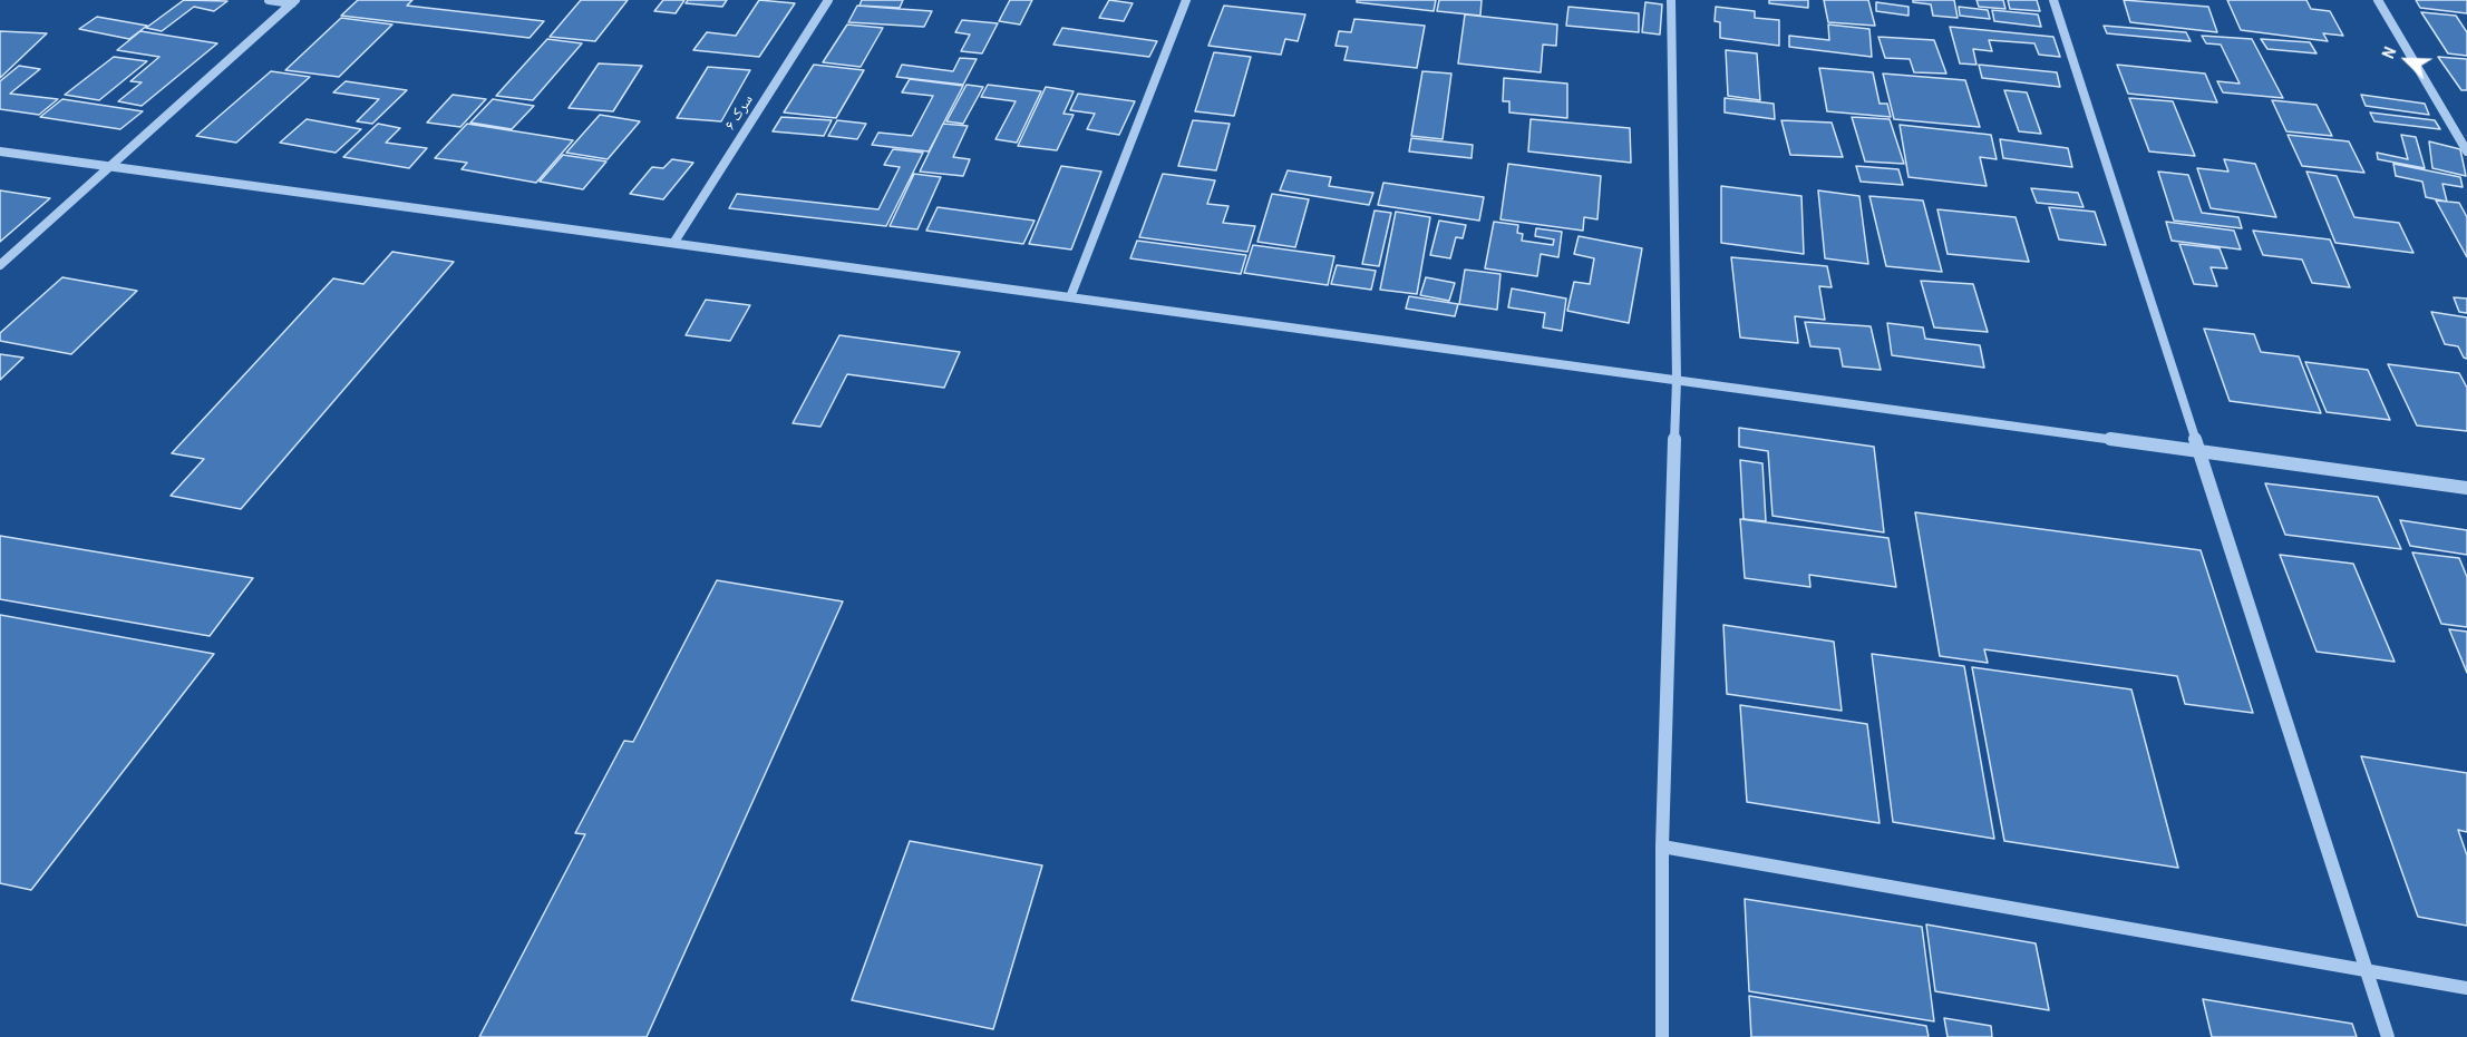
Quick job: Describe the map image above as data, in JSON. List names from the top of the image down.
{
  "streets": {
    "street": ["سرک ۶"]
  },
  "north": "top left"
}
